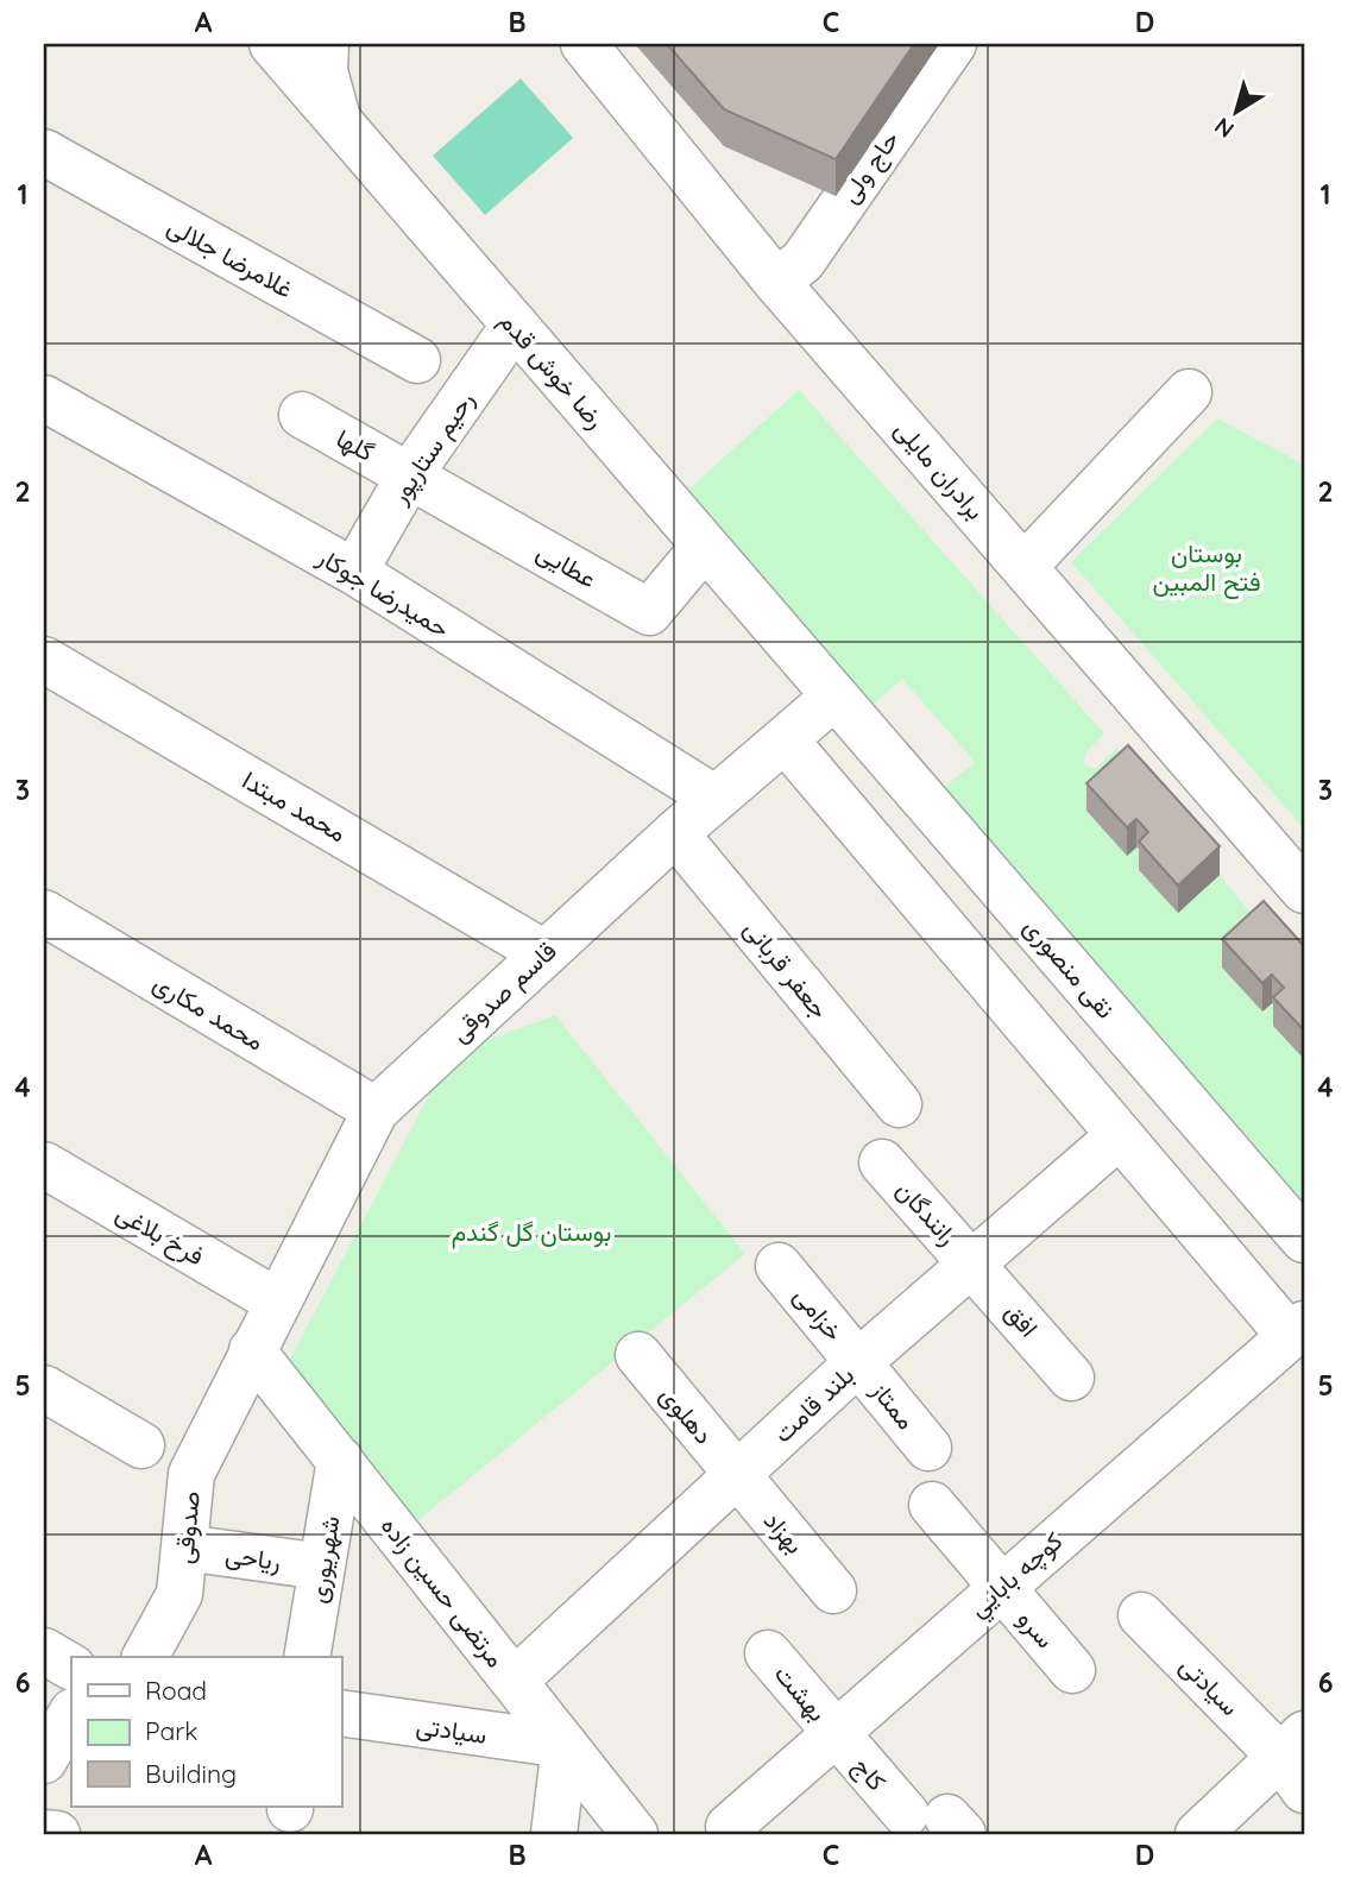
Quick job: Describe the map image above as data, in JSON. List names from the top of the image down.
{
  "streets": {
    "street": [
      "حاج ولی",
      "غلامرضا جلالی",
      "رضا خوش قدم",
      "گلها",
      "رحیم ستارپور",
      "برادران مایلی",
      "عطایی",
      "حمیدرضا جوکار",
      "محمد مبتدا",
      "نقی منصوری",
      "جعفر قربانی",
      "قاسم صدوقی",
      "محمد مکاری",
      "رانندگان",
      "فرخ بلاغی",
      "خزامی",
      "افق",
      "بلند قامت",
      "ممتاز",
      "دهلوی",
      "صدوقی",
      "بهزاد",
      "ریاحی",
      "شهریوری",
      "كوچه بابايي",
      "مرتضی حسین زاده",
      "سرو",
      "سیادتی",
      "بهشت",
      "کاج"
    ]
  },
  "crossings": [
    ["حاج ولی", "برادران مایلی"],
    ["رضا خوش قدم", "رحیم ستارپور"],
    ["رضا خوش قدم", "عطایی"],
    ["رضا خوش قدم", "نقی منصوری"],
    ["رضا خوش قدم", "قاسم صدوقی"],
    ["گلها", "رحیم ستارپور"],
    ["گلها", "عطایی"],
    ["رحیم ستارپور", "عطایی"],
    ["رحیم ستارپور", "حمیدرضا جوکار"],
    ["حمیدرضا جوکار", "قاسم صدوقی"],
    ["محمد مبتدا", "قاسم صدوقی"],
    ["نقی منصوری", "قاسم صدوقی"],
    ["جعفر قربانی", "قاسم صدوقی"],
    ["قاسم صدوقی", "محمد مکاری"],
    ["قاسم صدوقی", "فرخ بلاغی"],
    ["قاسم صدوقی", "صدوقی"],
    ["قاسم صدوقی", "مرتضی حسین زاده"],
    ["رانندگان", "افق"],
    ["رانندگان", "بلند قامت"],
    ["خزامی", "بلند قامت"],
    ["خزامی", "ممتاز"],
    ["افق", "بلند قامت"],
    ["بلند قامت", "ممتاز"],
    ["بلند قامت", "دهلوی"],
    ["بلند قامت", "بهزاد"],
    ["بلند قامت", "مرتضی حسین زاده"],
    ["دهلوی", "بهزاد"],
    ["صدوقی", "ریاحی"],
    ["صدوقی", "مرتضی حسین زاده"],
    ["ریاحی", "شهریوری"],
    ["شهریوری", "مرتضی حسین زاده"],
    ["كوچه بابايي", "سرو"],
    ["كوچه بابايي", "بهشت"],
    ["كوچه بابايي", "کاج"],
    ["مرتضی حسین زاده", "سیادتی"],
    ["بهشت", "کاج"]
  ],
  "parks": ["بوستان فتح المبین", "بوستان گل گندم"],
  "legend": ["Road", "Park", "Building"],
  "north": "bottom left",
  "grid": {
    "columns": [
      "A",
      "B",
      "C",
      "D"
    ],
    "rows": [
      "1",
      "2",
      "3",
      "4",
      "5",
      "6"
    ]
  }
}
